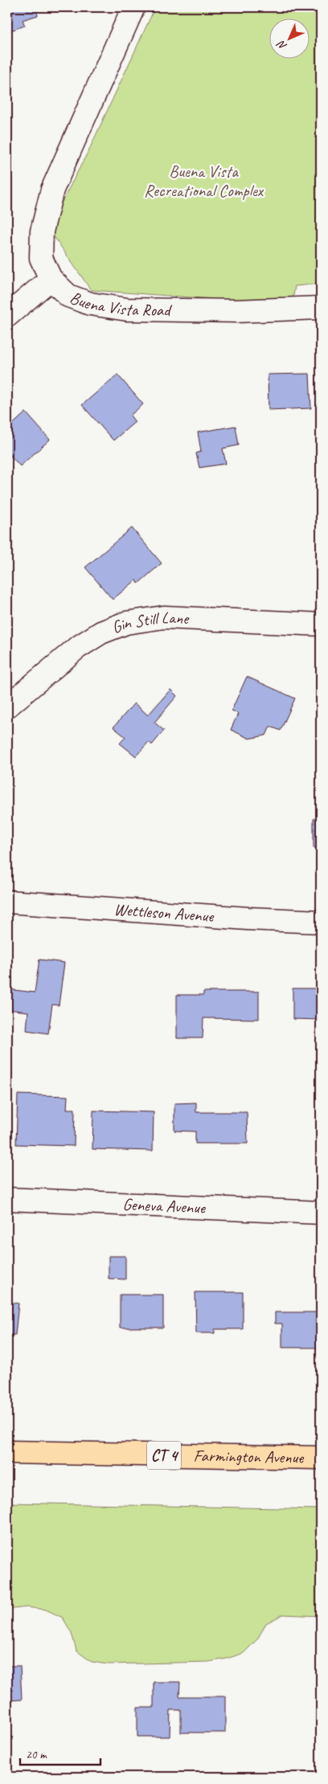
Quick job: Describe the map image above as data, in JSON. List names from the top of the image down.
{
  "streets": {
    "main road": ["CT 4", "Farmington Avenue"],
    "street": [
      "Buena Vista Road",
      "Gin Still Lane",
      "Wettleson Avenue",
      "Geneva Avenue"
    ]
  },
  "parks": ["Buena Vista Recreational Complex"],
  "scale_bar": "20 m",
  "north": "bottom left"
}
